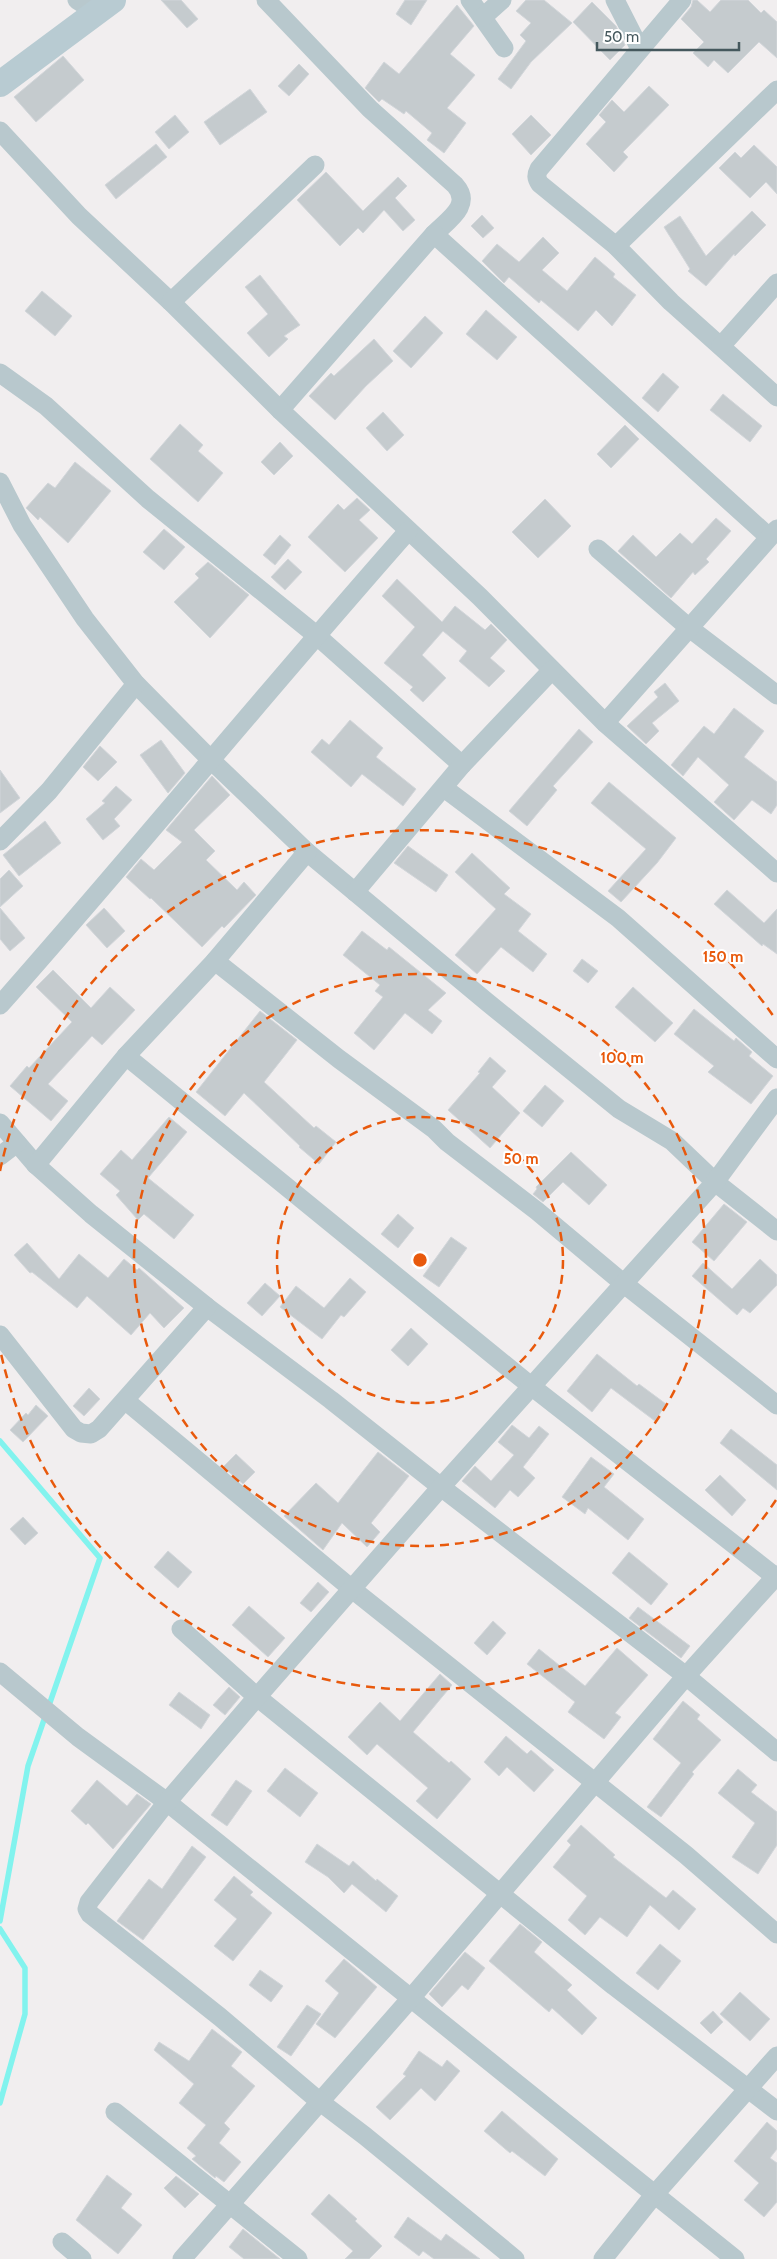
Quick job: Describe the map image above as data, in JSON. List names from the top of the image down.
{
  "scale_bar": "50 m",
  "rings": ["150 m", "100 m", "50 m"]
}
